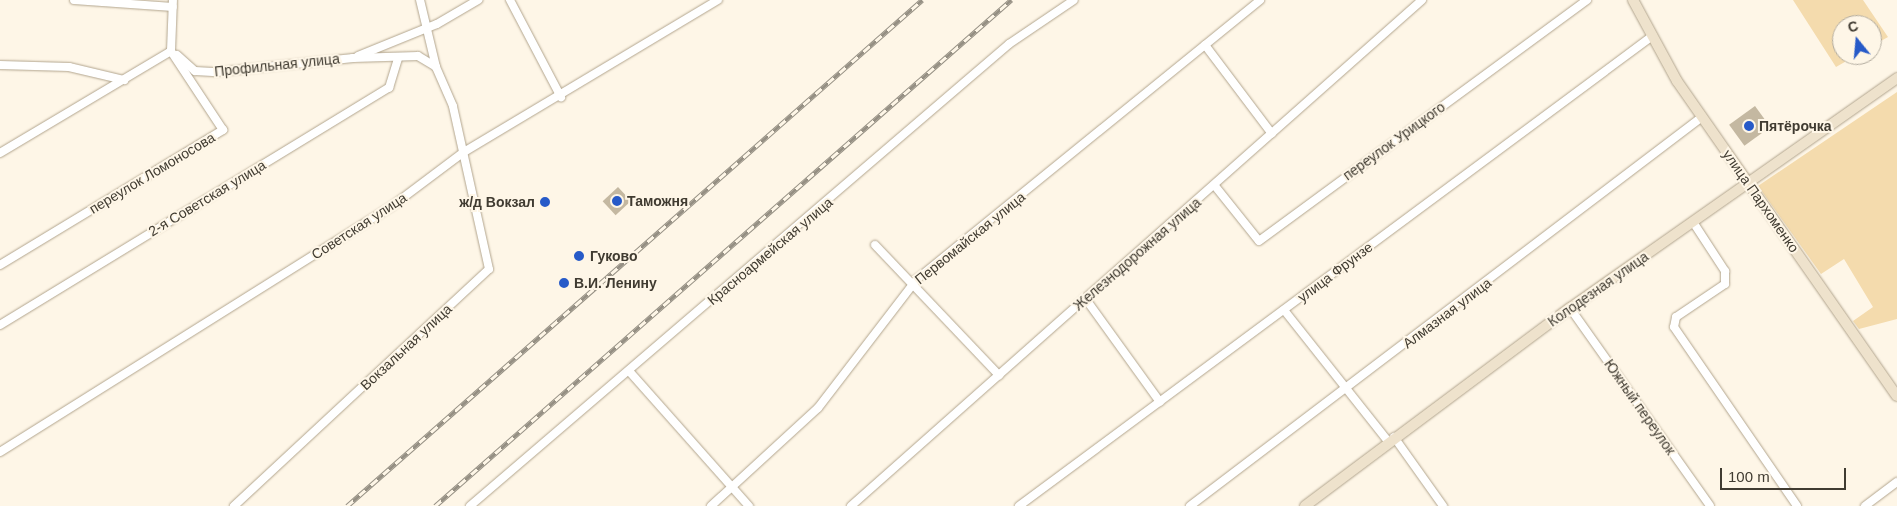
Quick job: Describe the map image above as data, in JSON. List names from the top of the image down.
{
  "streets": {
    "main road": ["улица Пархоменко", "Колодезная улица"],
    "street": [
      "Профильная улица",
      "переулок Урицкого",
      "переулок Ломоносова",
      "2-я Советская улица",
      "Советская улица",
      "Первомайская улица",
      "Красноармейская улица",
      "Железнодорожная улица",
      "улица Фрунзе",
      "Алмазная улица",
      "Вокзальная улица",
      "Южный переулок"
    ]
  },
  "crossings": [
    ["Профильная улица", "переулок Ломоносова"],
    ["Профильная улица", "2-я Советская улица"],
    ["переулок Урицкого", "Железнодорожная улица"],
    ["улица Пархоменко", "улица Фрунзе"],
    ["улица Пархоменко", "Колодезная улица"],
    ["улица Пархоменко", "Алмазная улица"],
    ["Советская улица", "Вокзальная улица"],
    ["Колодезная улица", "Южный переулок"]
  ],
  "places": [
    "Пятёрочка",
    "Таможня",
    "ж/д Вокзал",
    "Гуково",
    "В.И. Ленину"
  ],
  "scale_bar": "100 m",
  "north": "top"
}
